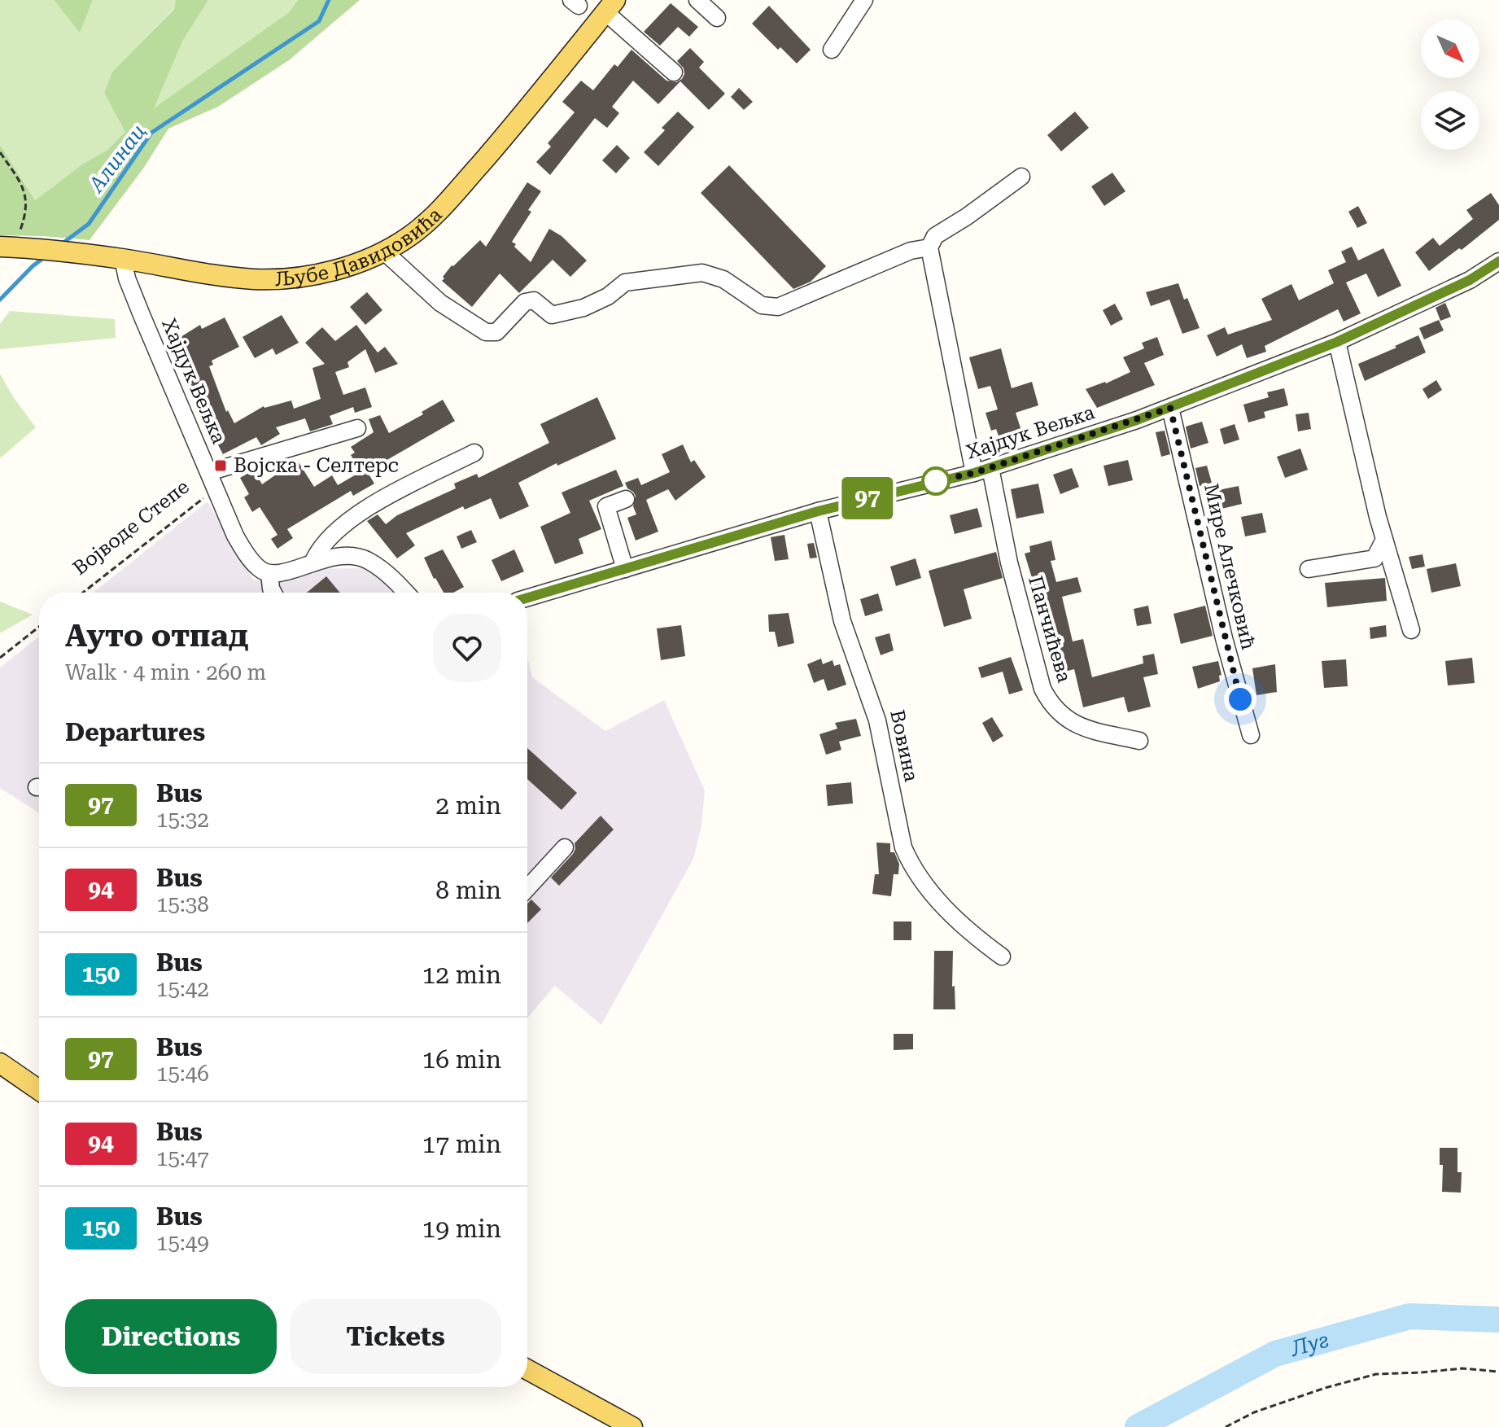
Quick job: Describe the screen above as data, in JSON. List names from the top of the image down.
{
  "streets": {
    "main road": ["Љубе Давидовића"],
    "street": [
      "Хајдук Вељка",
      "Мире Алечковић",
      "Панчићева",
      "Вовина"
    ],
    "path": ["Војводе Степе"]
  },
  "crossings": [
    ["Љубе Давидовића", "Хајдук Вељка"],
    ["Хајдук Вељка", "Војводе Степе"],
    ["Хајдук Вељка", "Мире Алечковић"],
    ["Хајдук Вељка", "Панчићева"],
    ["Хајдук Вељка", "Вовина"]
  ],
  "water": ["Алинац", "Луг"],
  "places": {
    "transit": ["Војска - Селтерс"]
  },
  "lines": ["bus line 97"],
  "north": "bottom right",
  "page": {
    "on_map": "97",
    "heading": [
      ["Ауто отпад", "Walk · 4 min · 260 m"],
      "Departures"
    ],
    "list": [
      {
        "mark": "97",
        "name": "Bus",
        "note": "15:32",
        "value": "2 min"
      },
      {
        "mark": "94",
        "name": "Bus",
        "note": "15:38",
        "value": "8 min"
      },
      {
        "mark": "150",
        "name": "Bus",
        "note": "15:42",
        "value": "12 min"
      },
      {
        "mark": "97",
        "name": "Bus",
        "note": "15:46",
        "value": "16 min"
      },
      {
        "mark": "94",
        "name": "Bus",
        "note": "15:47",
        "value": "17 min"
      },
      {
        "mark": "150",
        "name": "Bus",
        "note": "15:49",
        "value": "19 min"
      }
    ],
    "buttons": ["Directions", "Tickets"]
  }
}
